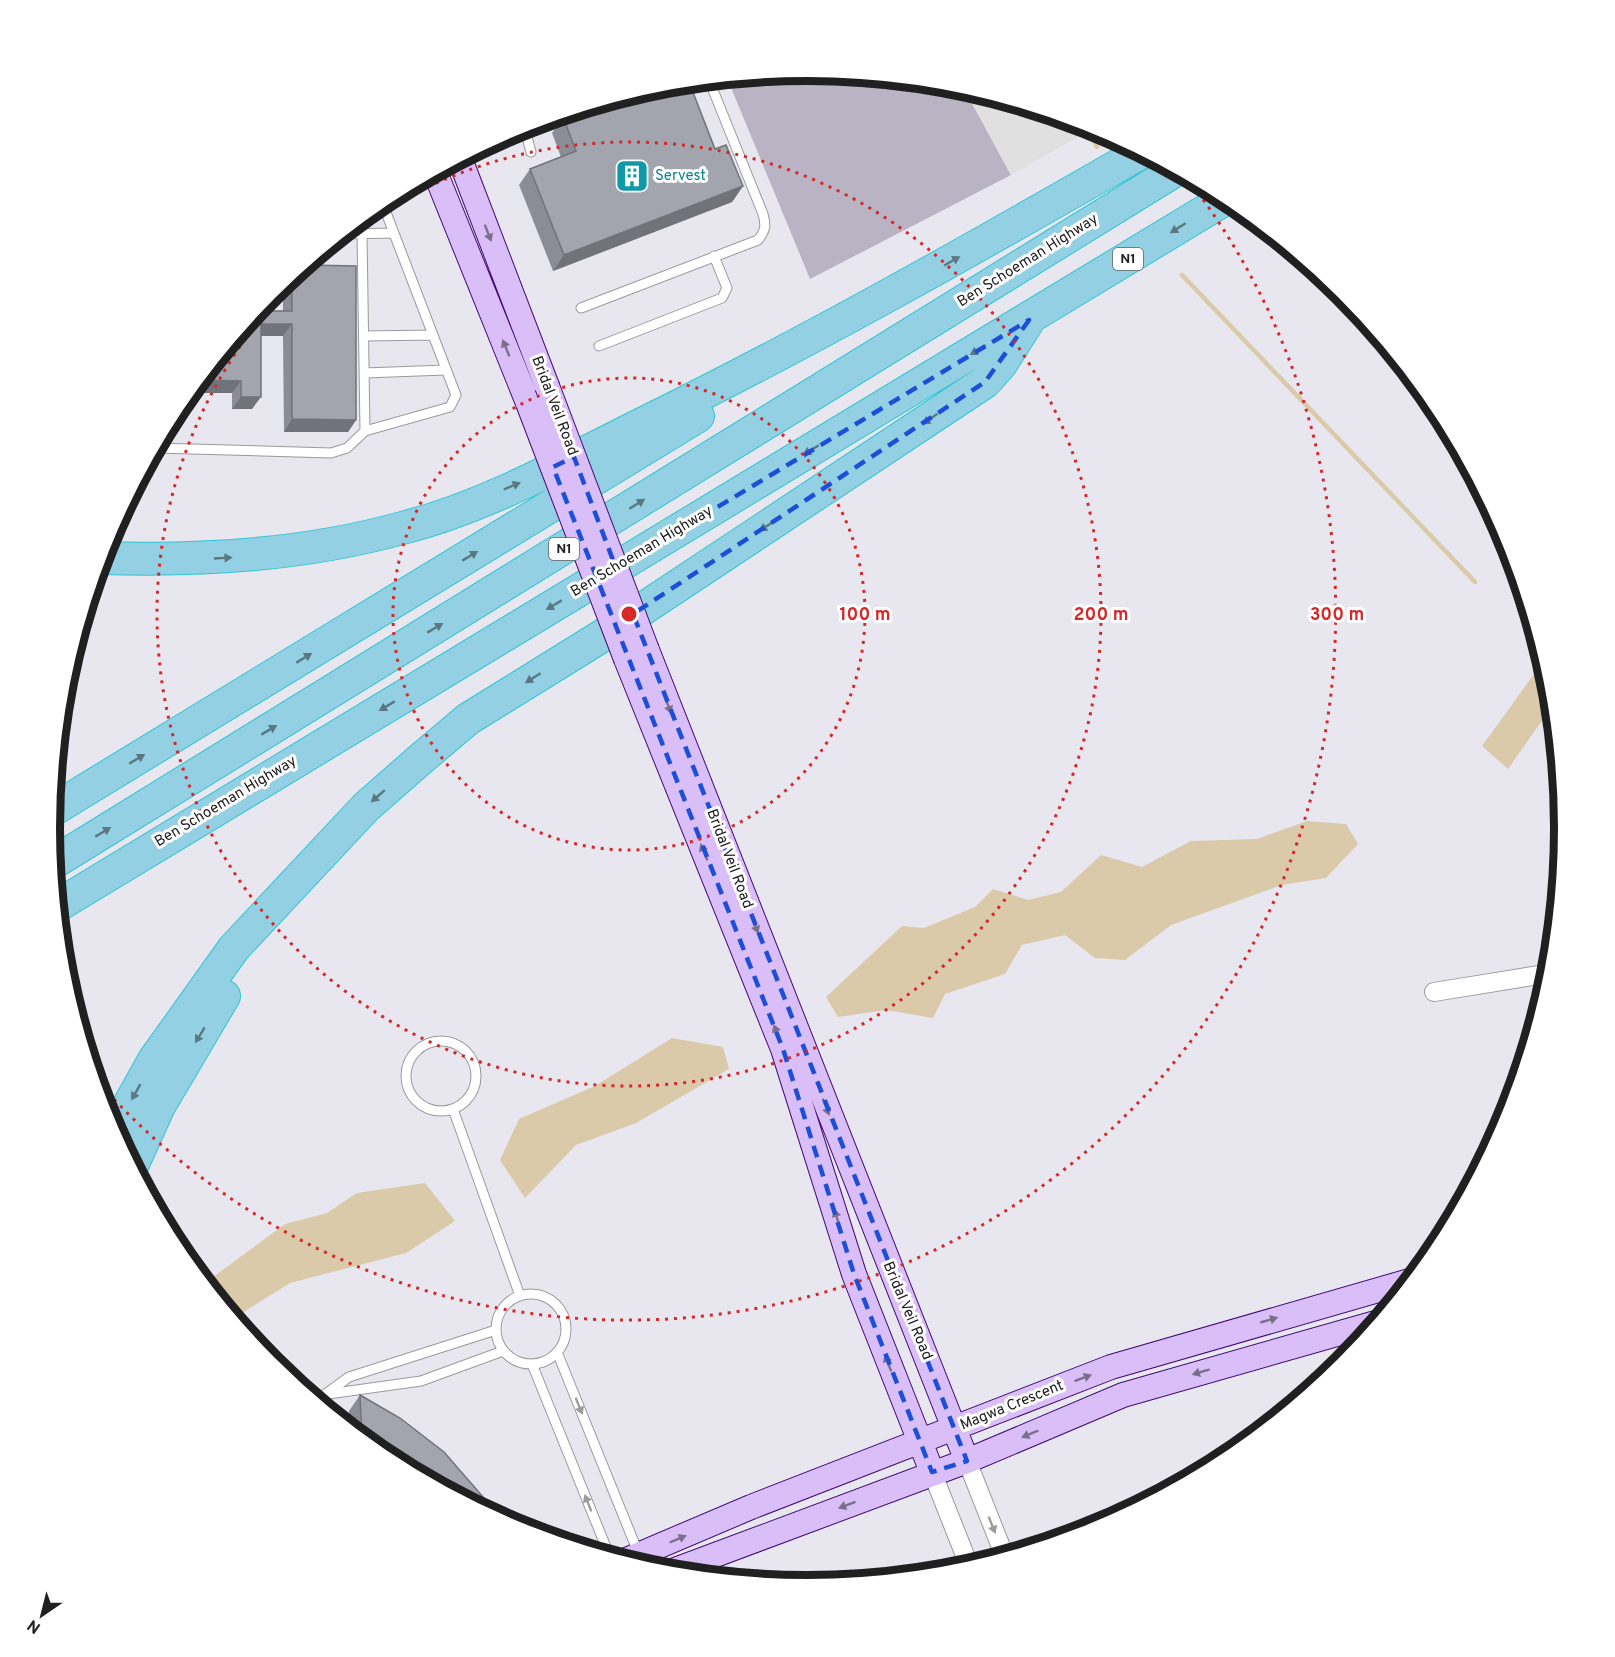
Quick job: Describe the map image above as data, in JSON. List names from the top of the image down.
{
  "streets": {
    "highway": ["N1", "Ben Schoeman Highway"],
    "street": ["Bridal Veil Road", "Magwa Crescent"]
  },
  "crossings": [
    ["Bridal Veil Road", "Magwa Crescent"]
  ],
  "places": {
    "building": ["Servest"]
  },
  "north": "bottom left",
  "rings": ["100 m", "200 m", "300 m"]
}
